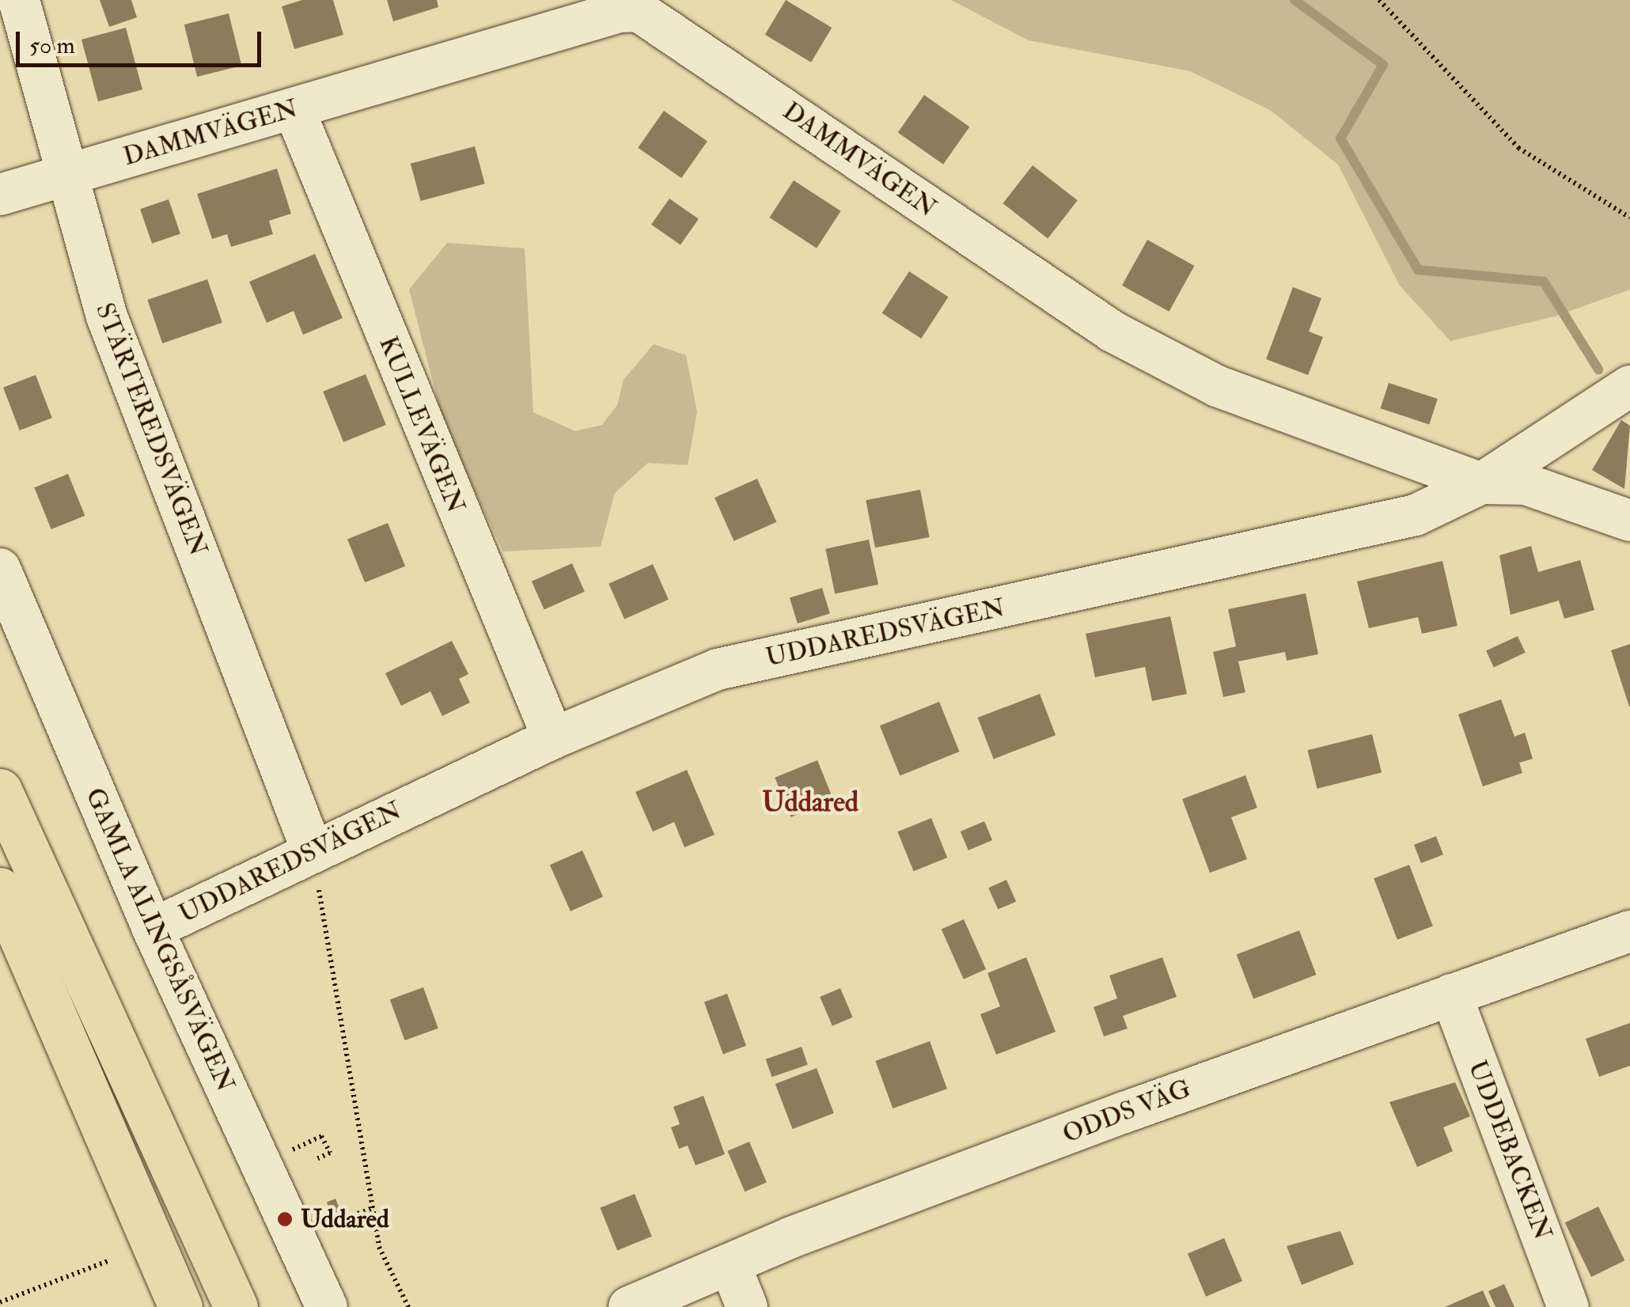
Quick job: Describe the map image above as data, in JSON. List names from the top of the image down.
{
  "streets": {
    "street": [
      "DAMMVÄGEN",
      "KULLEVÄGEN",
      "STÄRTEREDSVÄGEN",
      "UDDAREDSVÄGEN",
      "GAMLA ALINGSÅSVÄGEN",
      "ODDS VÄG",
      "UDDEBACKEN"
    ]
  },
  "crossings": [
    ["DAMMVÄGEN", "KULLEVÄGEN"],
    ["DAMMVÄGEN", "STÄRTEREDSVÄGEN"],
    ["DAMMVÄGEN", "UDDAREDSVÄGEN"],
    ["KULLEVÄGEN", "UDDAREDSVÄGEN"],
    ["STÄRTEREDSVÄGEN", "UDDAREDSVÄGEN"],
    ["UDDAREDSVÄGEN", "GAMLA ALINGSÅSVÄGEN"],
    ["ODDS VÄG", "UDDEBACKEN"]
  ],
  "districts": ["Uddared"],
  "places": ["Uddared"],
  "scale_bar": "50 m"
}
